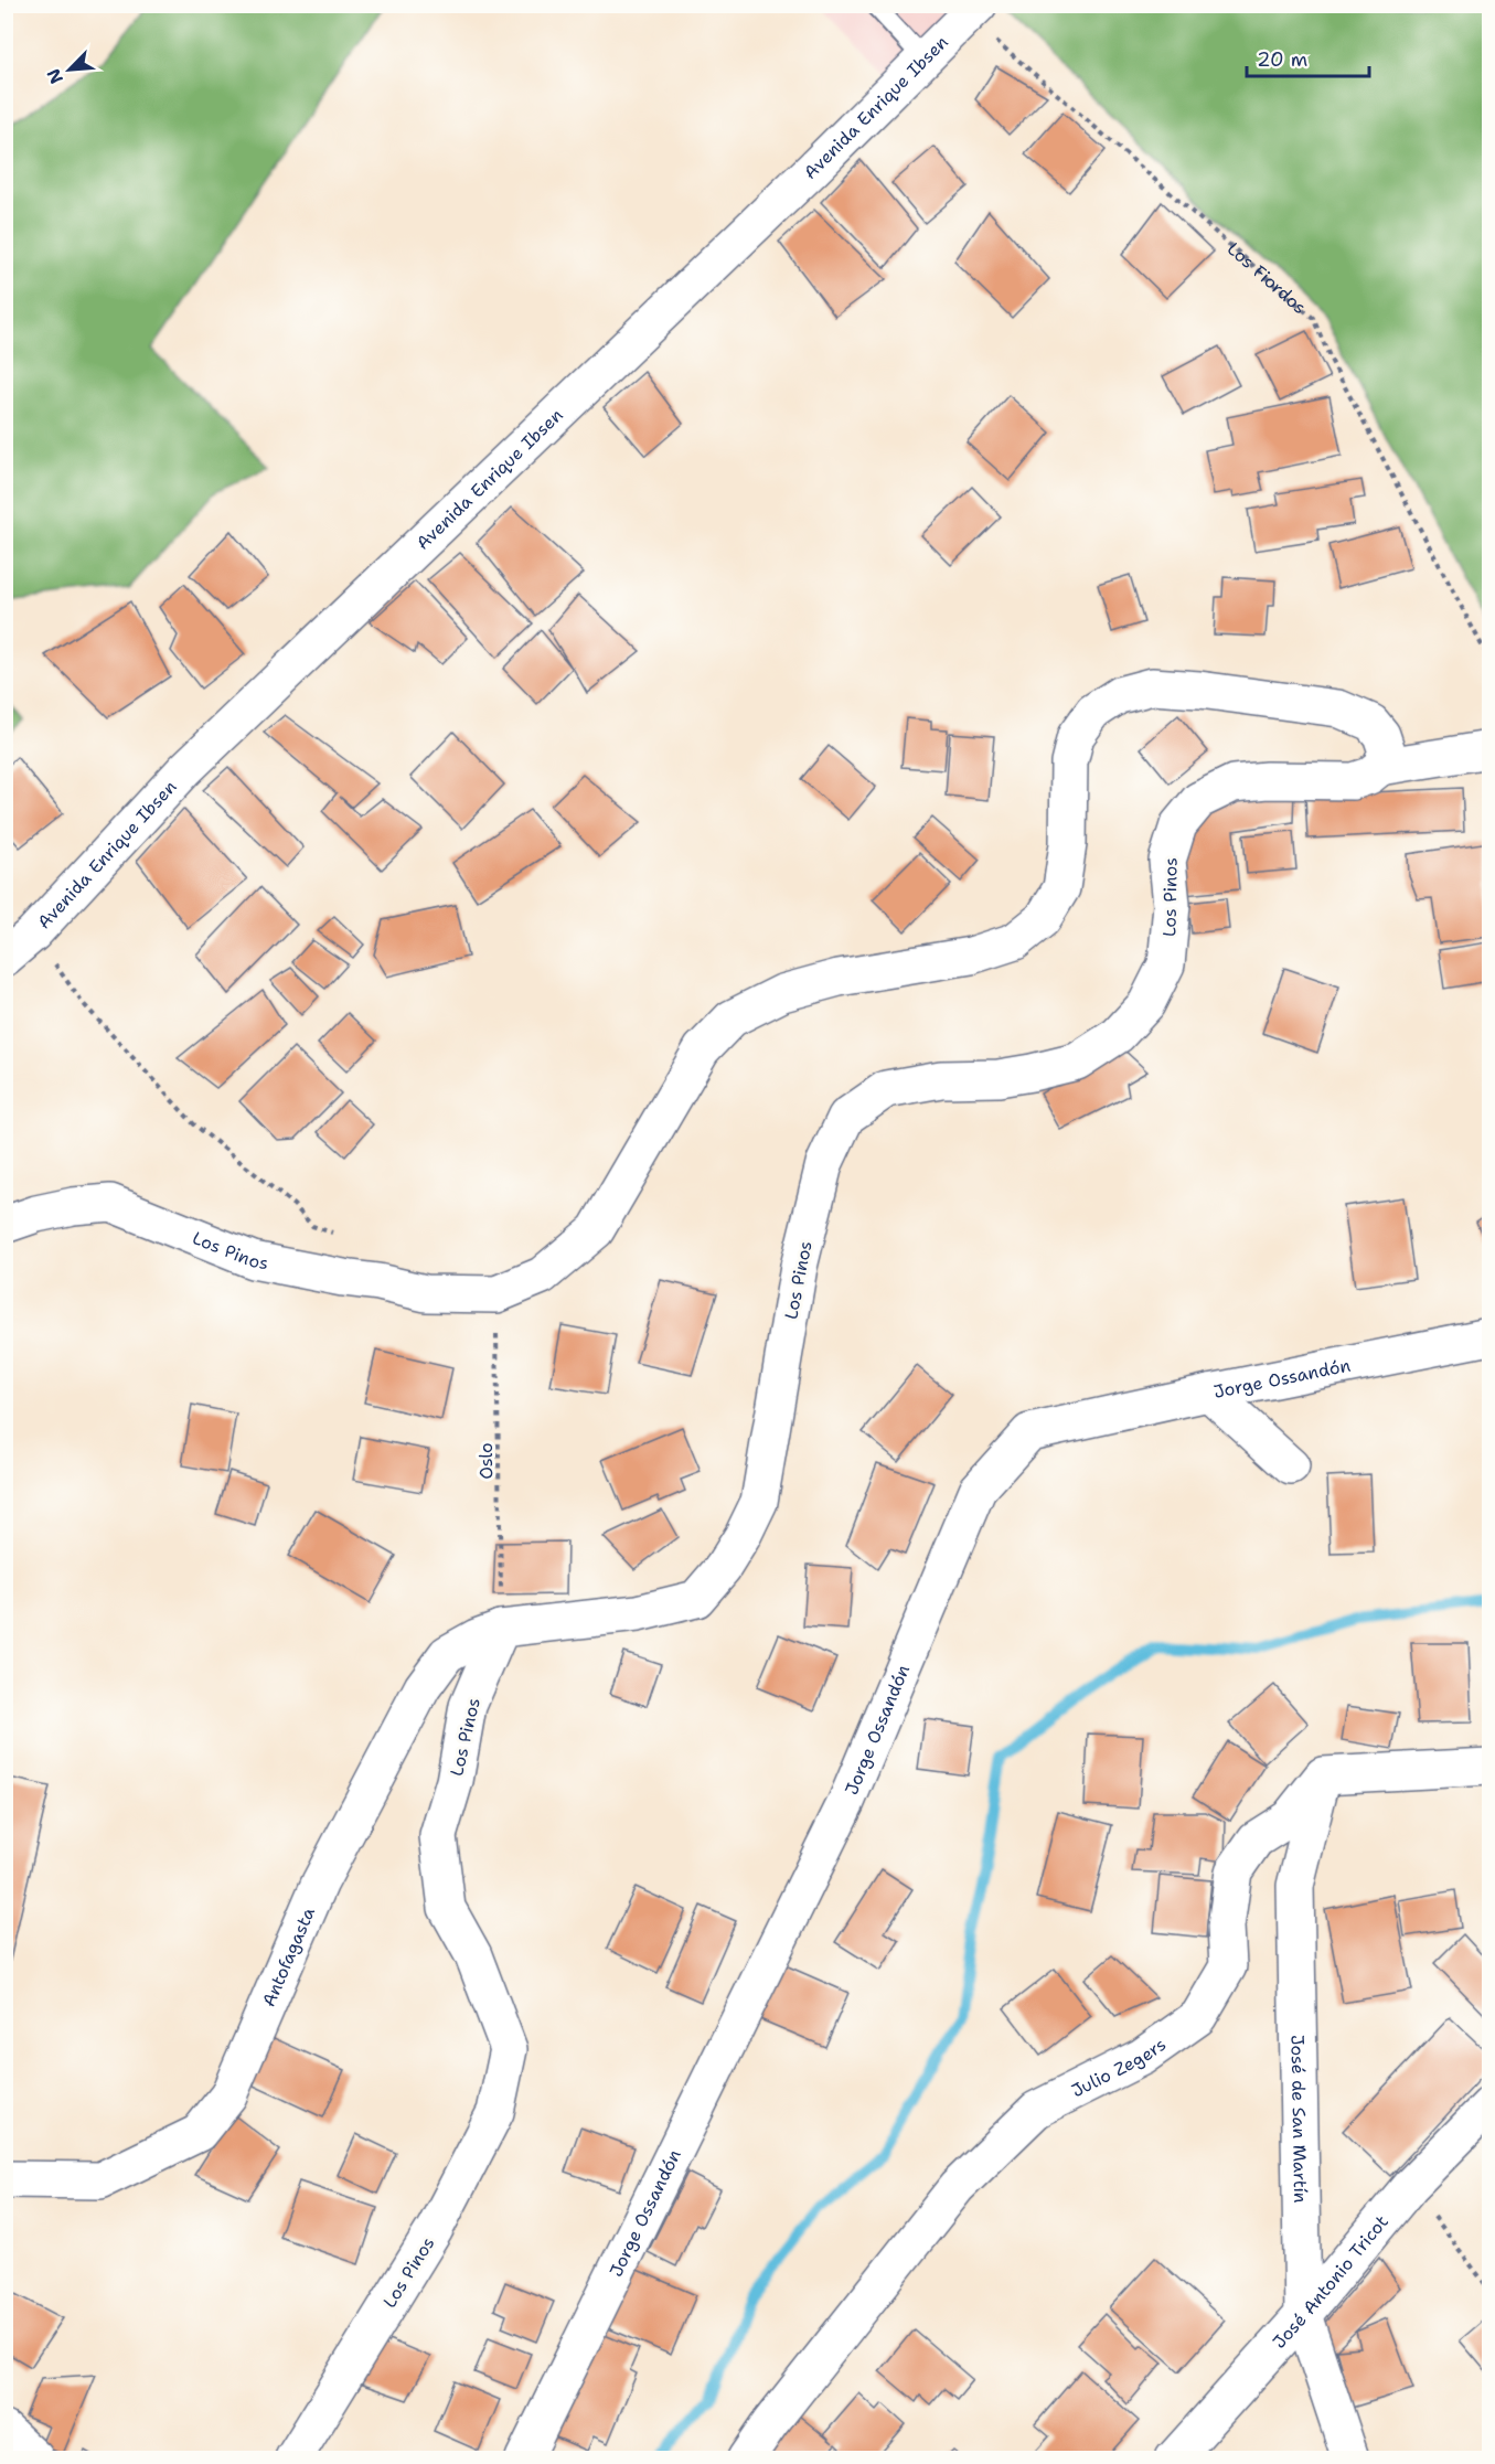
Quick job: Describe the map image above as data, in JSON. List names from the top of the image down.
{
  "streets": {
    "street": [
      "Avenida Enrique Ibsen",
      "Los Pinos",
      "Jorge Ossandón",
      "Antofagasta",
      "Julio Zegers",
      "José de San Martín",
      "José Antonio Tricot"
    ],
    "path": ["Los Fiordos", "Oslo"]
  },
  "crossings": [
    ["Avenida Enrique Ibsen", "Los Fiordos"],
    ["Los Pinos", "Oslo"],
    ["Los Pinos", "Antofagasta"],
    ["Oslo", "Antofagasta"],
    ["Julio Zegers", "José de San Martín"],
    ["José de San Martín", "José Antonio Tricot"]
  ],
  "scale_bar": "20 m",
  "north": "bottom left"
}
